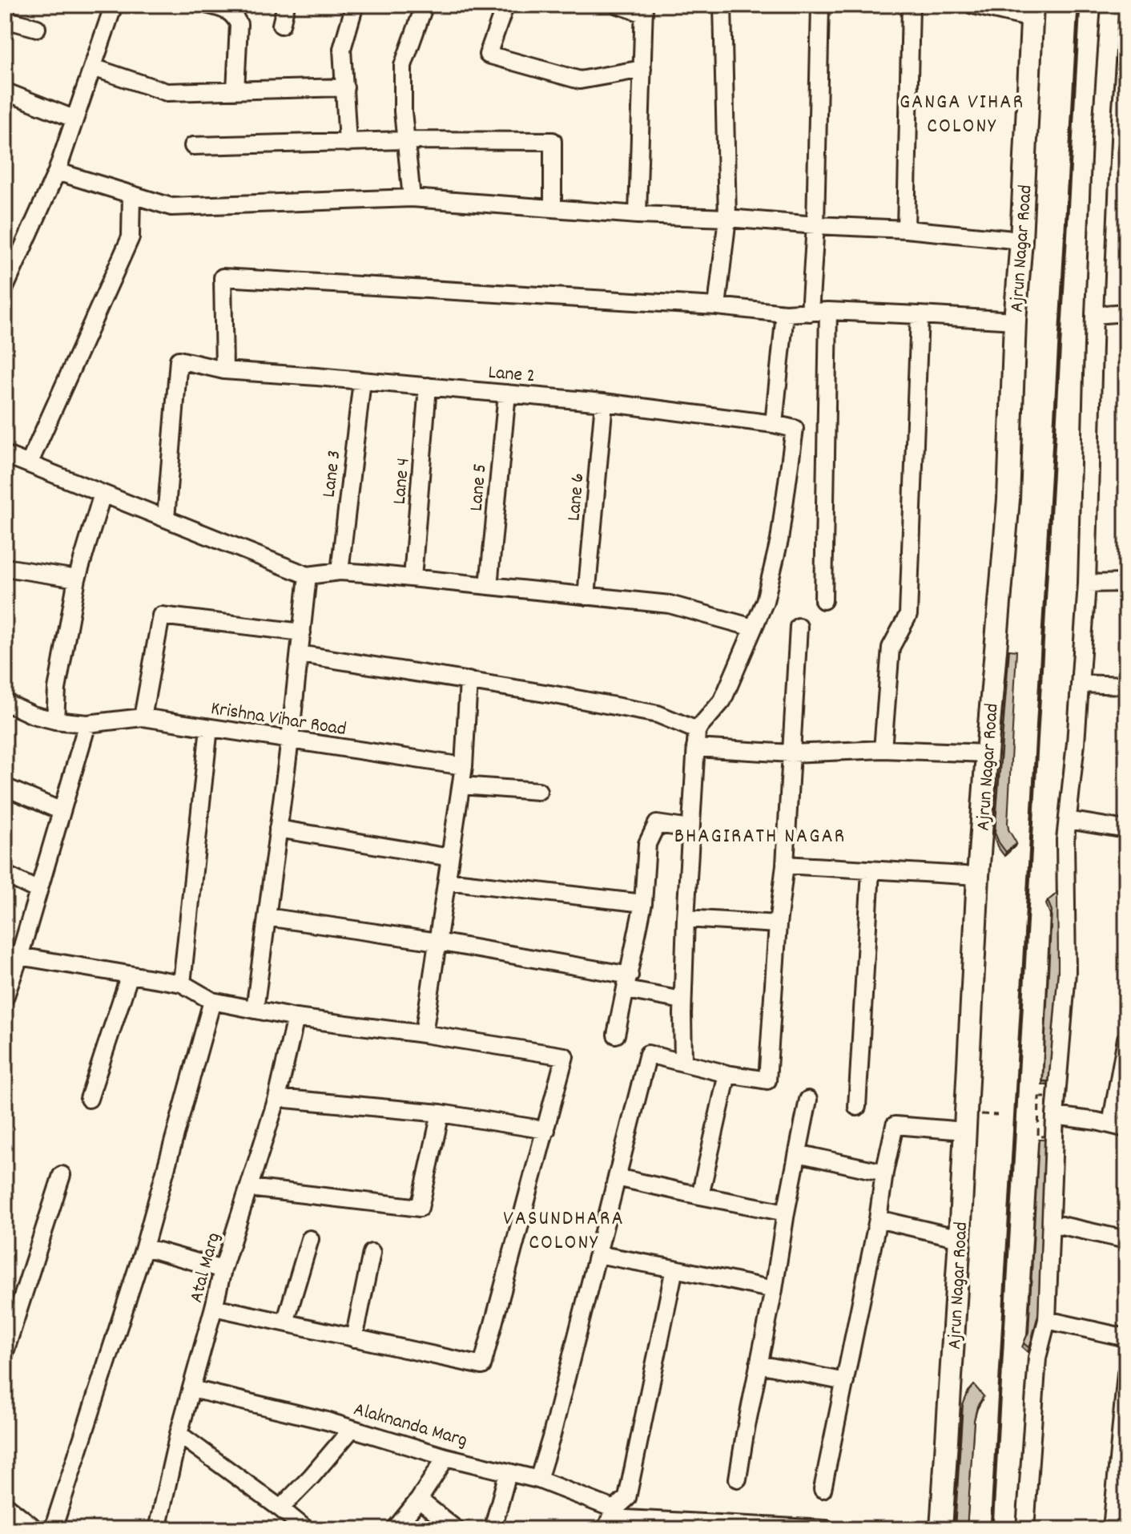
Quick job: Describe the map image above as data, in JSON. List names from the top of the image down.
{
  "streets": {
    "street": [
      "Ajrun Nagar Road",
      "Lane 2",
      "Lane 3",
      "Lane 4",
      "Lane 5",
      "Lane 6",
      "Krishna Vihar Road",
      "Atal Marg",
      "Alaknanda Marg"
    ]
  },
  "crossings": [
    ["Lane 2", "Lane 3"],
    ["Lane 2", "Lane 4"],
    ["Lane 2", "Lane 5"],
    ["Lane 2", "Lane 6"],
    ["Atal Marg", "Alaknanda Marg"]
  ],
  "districts": ["GANGA VIHAR COLONY", "BHAGIRATH NAGAR", "VASUNDHARA COLONY"]
}
